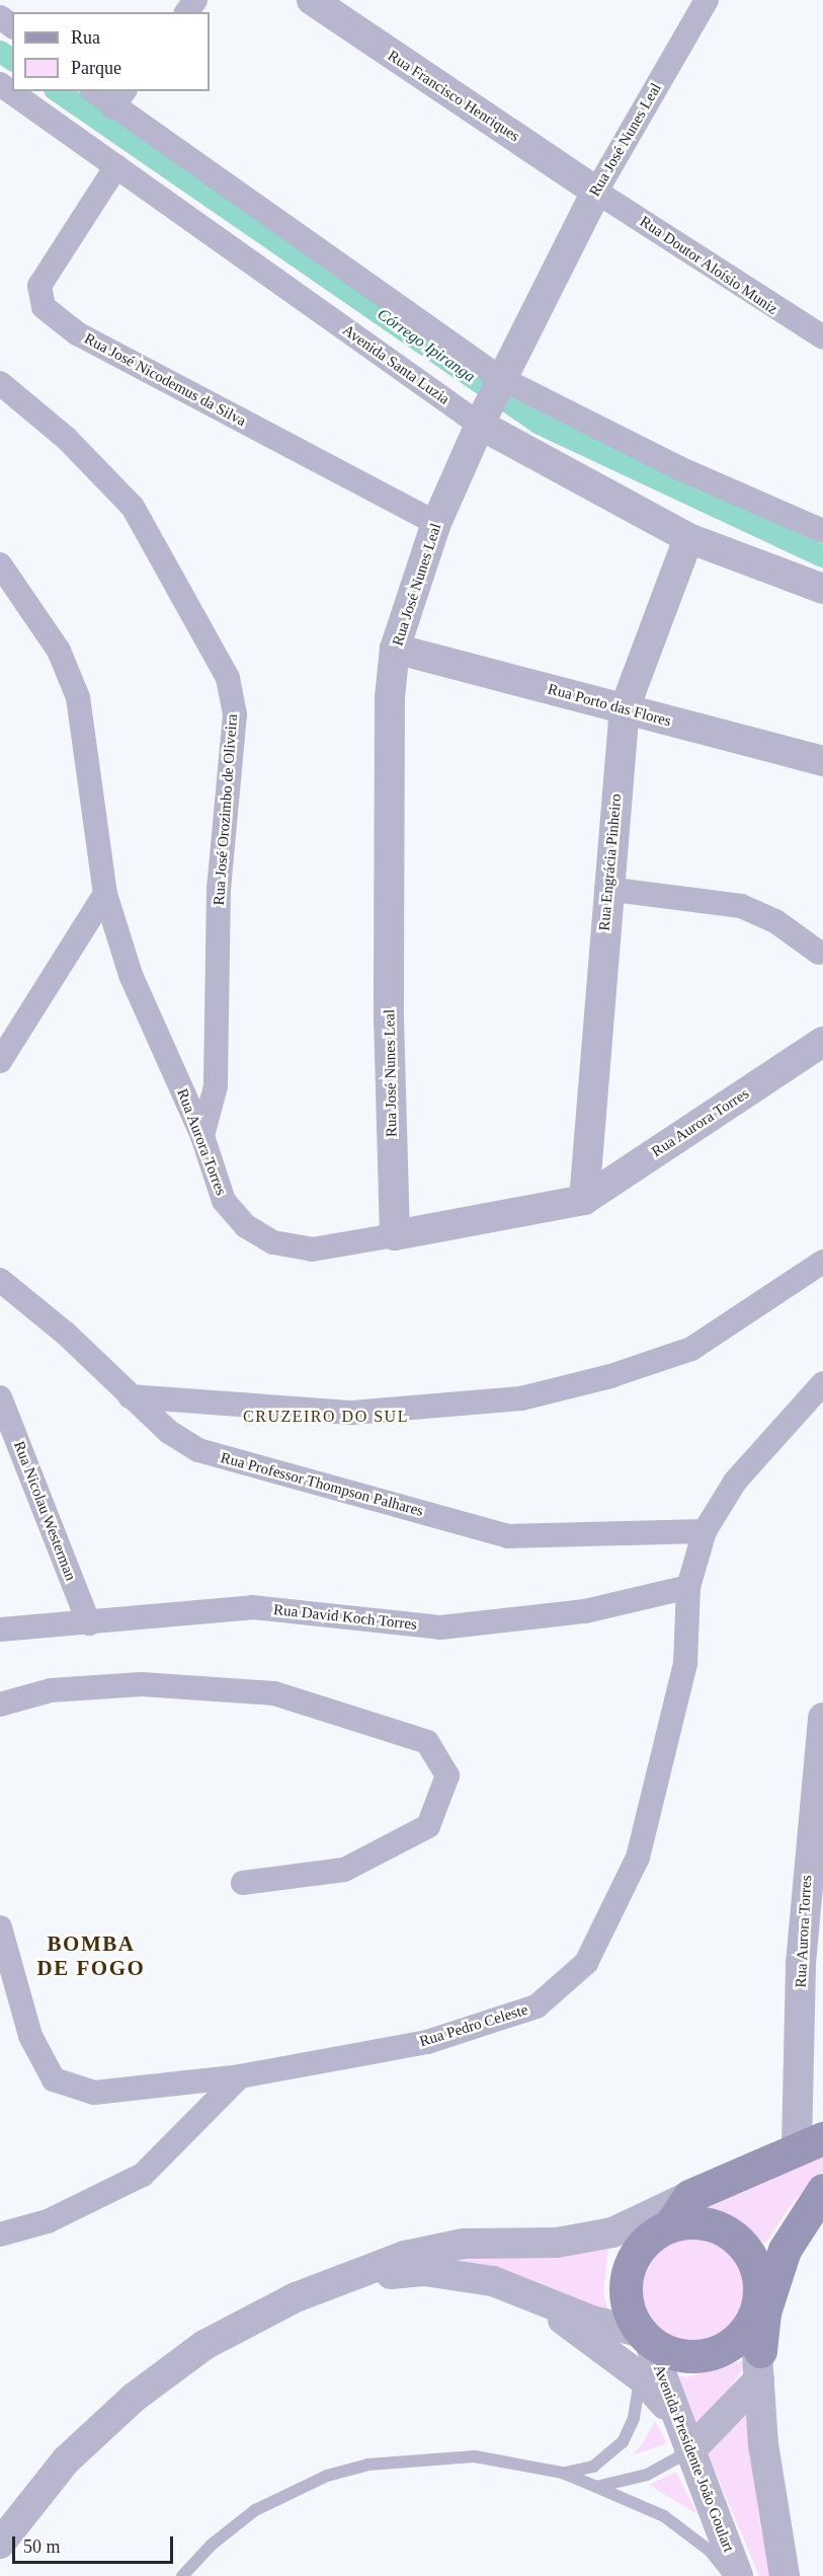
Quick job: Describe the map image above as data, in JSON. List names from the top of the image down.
{
  "streets": {
    "street": [
      "Rua Francisco Henriques",
      "Rua José Nunes Leal",
      "Rua Doutor Aloísio Muniz",
      "Avenida Santa Luzia",
      "Rua José Nicodemus da Silva",
      "Rua Porto das Flores",
      "Rua José Orozimbo de Oliveira",
      "Rua Engrácia Pinheiro",
      "Rua Aurora Torres",
      "Rua Professor Thompson Palhares",
      "Rua Nicolau Westerman",
      "Rua David Koch Torres",
      "Rua Pedro Celeste",
      "Avenida Presidente João Goulart"
    ]
  },
  "crossings": [
    ["Rua Francisco Henriques", "Rua José Nunes Leal"],
    ["Rua Francisco Henriques", "Rua Doutor Aloísio Muniz"],
    ["Rua José Nunes Leal", "Rua Doutor Aloísio Muniz"],
    ["Rua José Nunes Leal", "Avenida Santa Luzia"],
    ["Rua José Nunes Leal", "Rua José Nicodemus da Silva"],
    ["Rua José Nunes Leal", "Rua Porto das Flores"],
    ["Rua José Nunes Leal", "Rua Aurora Torres"],
    ["Avenida Santa Luzia", "Rua José Nicodemus da Silva"],
    ["Avenida Santa Luzia", "Rua Engrácia Pinheiro"],
    ["Rua Porto das Flores", "Rua Engrácia Pinheiro"],
    ["Rua José Orozimbo de Oliveira", "Rua Aurora Torres"],
    ["Rua Engrácia Pinheiro", "Rua Aurora Torres"],
    ["Rua Professor Thompson Palhares", "Rua Pedro Celeste"],
    ["Rua Nicolau Westerman", "Rua David Koch Torres"],
    ["Rua David Koch Torres", "Rua Pedro Celeste"]
  ],
  "districts": ["CRUZEIRO DO SUL", "BOMBA DE FOGO"],
  "water": ["Córrego Ipiranga"],
  "legend": ["Rua", "Parque"],
  "scale_bar": "50 m"
}
